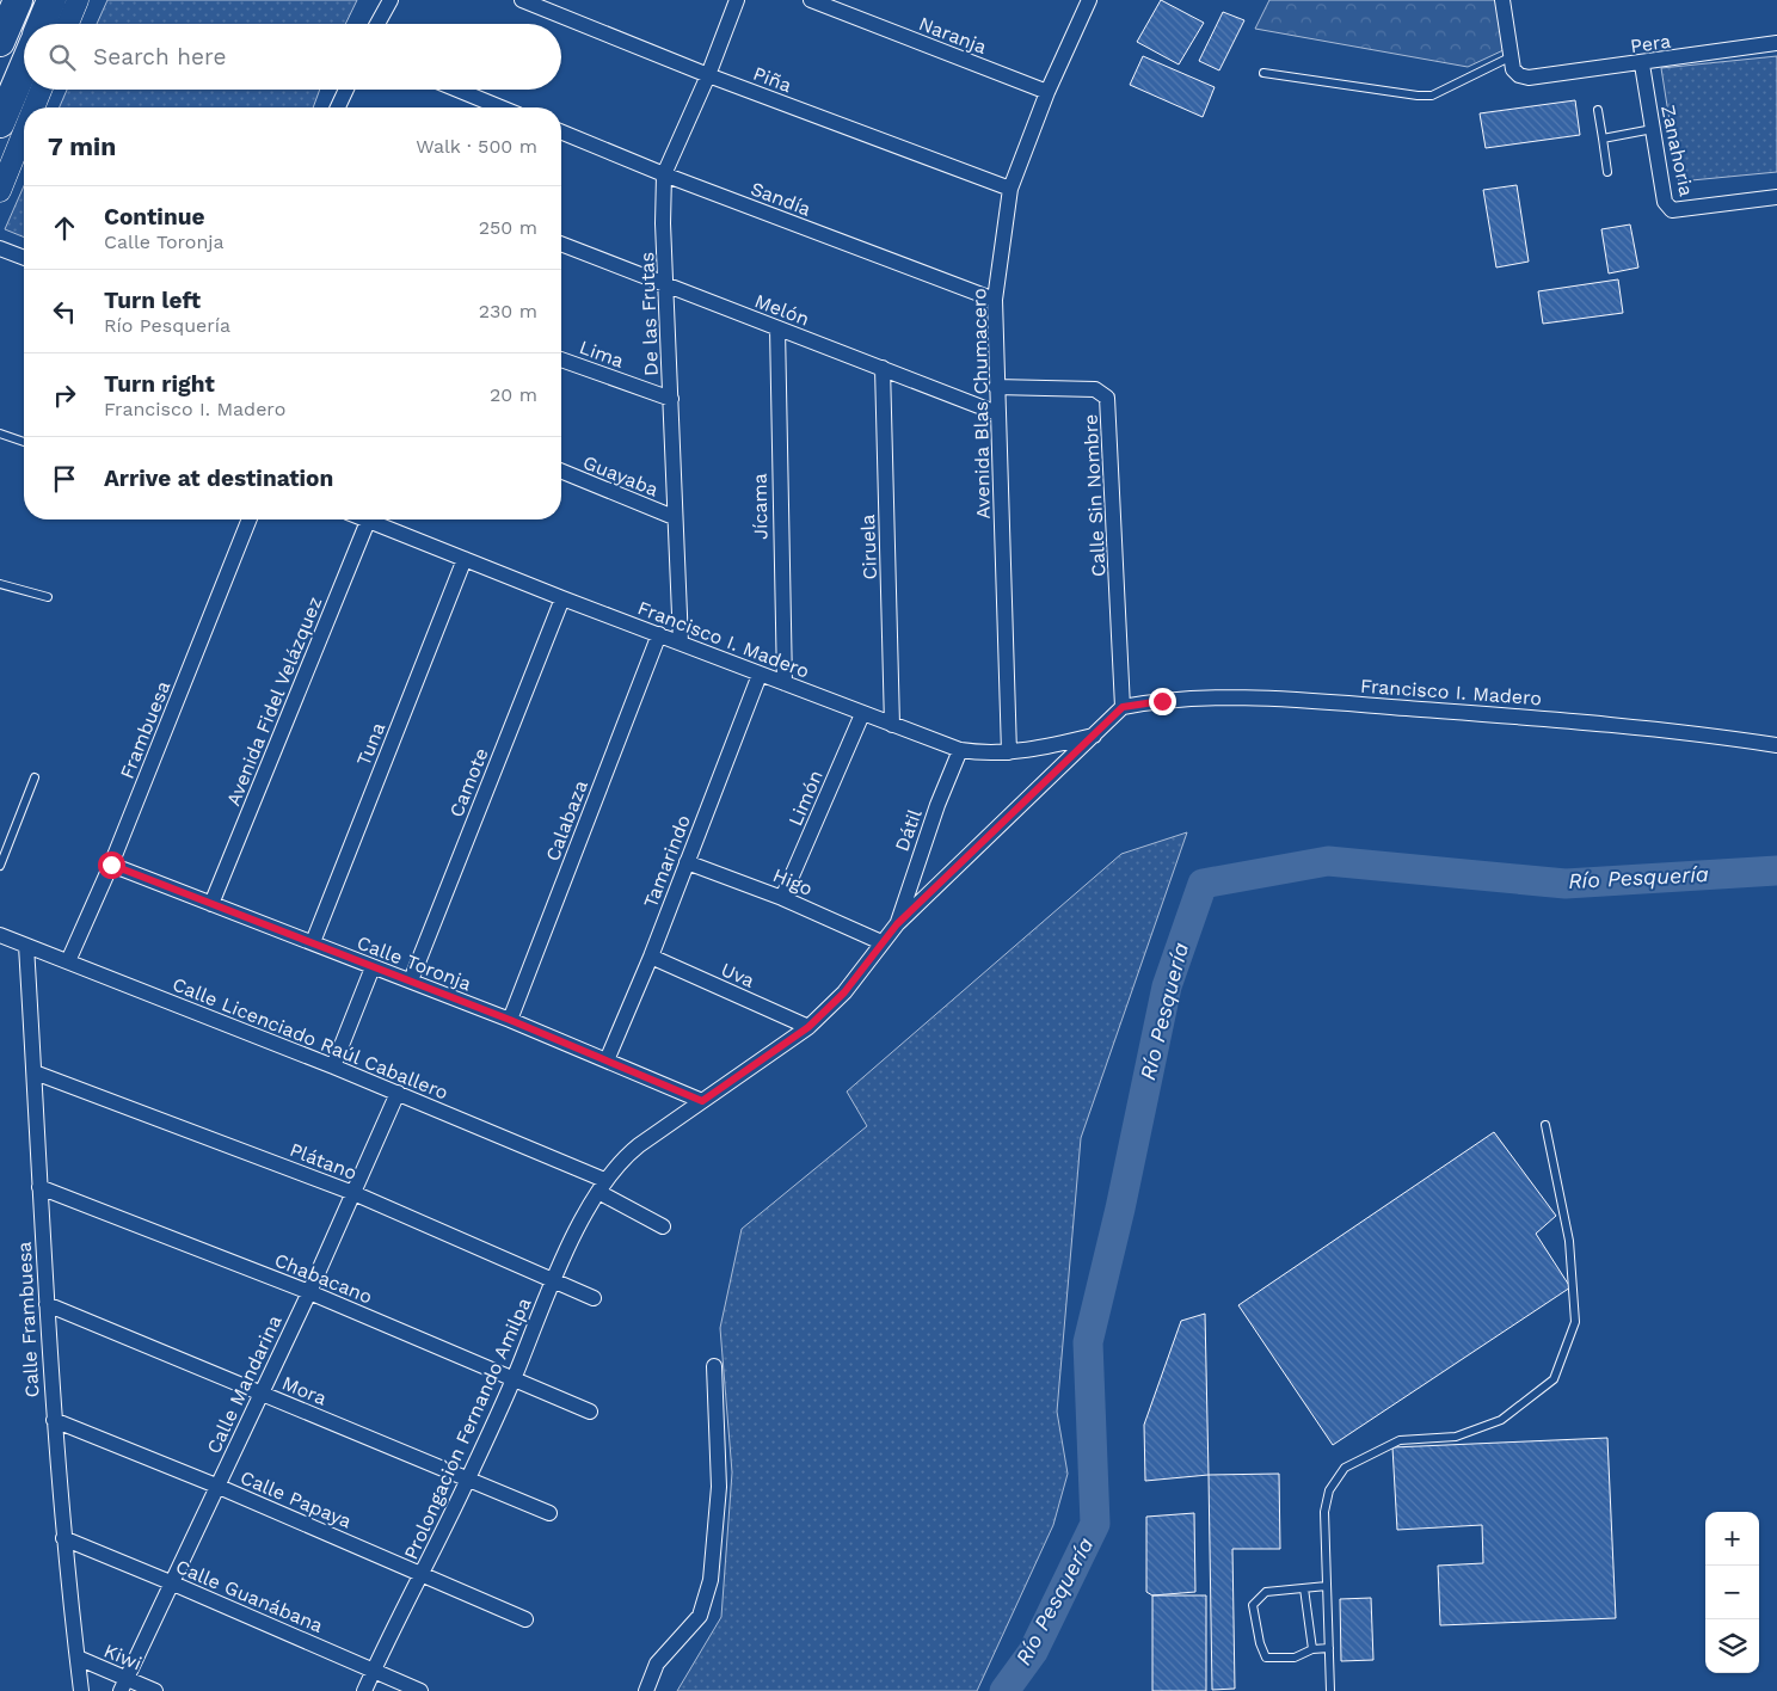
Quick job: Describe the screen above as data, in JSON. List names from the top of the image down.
{
  "streets": {
    "street": [
      "Naranja",
      "Pera",
      "Piña",
      "Zanahoria",
      "Sandía",
      "Melón",
      "De las Frutas",
      "Lima",
      "Avenida Blas Chumacero",
      "Guayaba",
      "Calle Sin Nombre",
      "Jícama",
      "Ciruela",
      "Francisco I. Madero",
      "Avenida Fidel Velázquez",
      "Frambuesa",
      "Tuna",
      "Camote",
      "Limón",
      "Calabaza",
      "Dátil",
      "Tamarindo",
      "Higo",
      "Calle Toronja",
      "Uva",
      "Calle Licenciado Raúl Caballero",
      "Plátano",
      "Chabacano",
      "Calle Frambuesa",
      "Calle Mandarina",
      "Mora",
      "Prolongación Fernando Amilpa",
      "Calle Papaya",
      "Calle Guanábana",
      "Kiwi"
    ]
  },
  "crossings": [
    ["Naranja", "Avenida Blas Chumacero"],
    ["Pera", "Zanahoria"],
    ["Piña", "De las Frutas"],
    ["Piña", "Avenida Blas Chumacero"],
    ["Sandía", "De las Frutas"],
    ["Sandía", "Avenida Blas Chumacero"],
    ["Melón", "De las Frutas"],
    ["Melón", "Avenida Blas Chumacero"],
    ["Melón", "Jícama"],
    ["Melón", "Ciruela"],
    ["De las Frutas", "Lima"],
    ["De las Frutas", "Guayaba"],
    ["De las Frutas", "Francisco I. Madero"],
    ["Avenida Blas Chumacero", "Calle Sin Nombre"],
    ["Avenida Blas Chumacero", "Francisco I. Madero"],
    ["Calle Sin Nombre", "Francisco I. Madero"],
    ["Jícama", "Francisco I. Madero"],
    ["Ciruela", "Francisco I. Madero"],
    ["Francisco I. Madero", "Tuna"],
    ["Francisco I. Madero", "Camote"],
    ["Francisco I. Madero", "Limón"],
    ["Francisco I. Madero", "Calabaza"],
    ["Francisco I. Madero", "Dátil"],
    ["Francisco I. Madero", "Tamarindo"],
    ["Avenida Fidel Velázquez", "Calle Toronja"],
    ["Frambuesa", "Calle Toronja"],
    ["Frambuesa", "Calle Licenciado Raúl Caballero"],
    ["Tuna", "Calle Toronja"],
    ["Camote", "Calle Toronja"],
    ["Limón", "Higo"],
    ["Calabaza", "Calle Toronja"],
    ["Tamarindo", "Higo"],
    ["Tamarindo", "Calle Toronja"],
    ["Tamarindo", "Uva"],
    ["Calle Licenciado Raúl Caballero", "Calle Frambuesa"],
    ["Calle Licenciado Raúl Caballero", "Calle Mandarina"],
    ["Calle Licenciado Raúl Caballero", "Prolongación Fernando Amilpa"],
    ["Plátano", "Calle Frambuesa"],
    ["Plátano", "Calle Mandarina"],
    ["Plátano", "Prolongación Fernando Amilpa"],
    ["Chabacano", "Calle Frambuesa"],
    ["Chabacano", "Calle Mandarina"],
    ["Chabacano", "Prolongación Fernando Amilpa"],
    ["Calle Frambuesa", "Mora"],
    ["Calle Frambuesa", "Calle Papaya"],
    ["Calle Frambuesa", "Calle Guanábana"],
    ["Calle Frambuesa", "Kiwi"],
    ["Calle Mandarina", "Mora"],
    ["Calle Mandarina", "Calle Papaya"],
    ["Calle Mandarina", "Calle Guanábana"],
    ["Calle Mandarina", "Kiwi"],
    ["Mora", "Prolongación Fernando Amilpa"],
    ["Prolongación Fernando Amilpa", "Calle Papaya"],
    ["Prolongación Fernando Amilpa", "Calle Guanábana"]
  ],
  "water": ["Río Pesquería"],
  "page": {
    "search": "Search here",
    "heading": ["7 min", "Walk · 500 m"],
    "list": [
      ["Continue", "Calle Toronja", "250 m"],
      ["Turn left", "Río Pesquería", "230 m"],
      ["Turn right", "Francisco I. Madero", "20 m"],
      "Arrive at destination"
    ],
    "map_buttons": ["+", "−"]
  }
}
